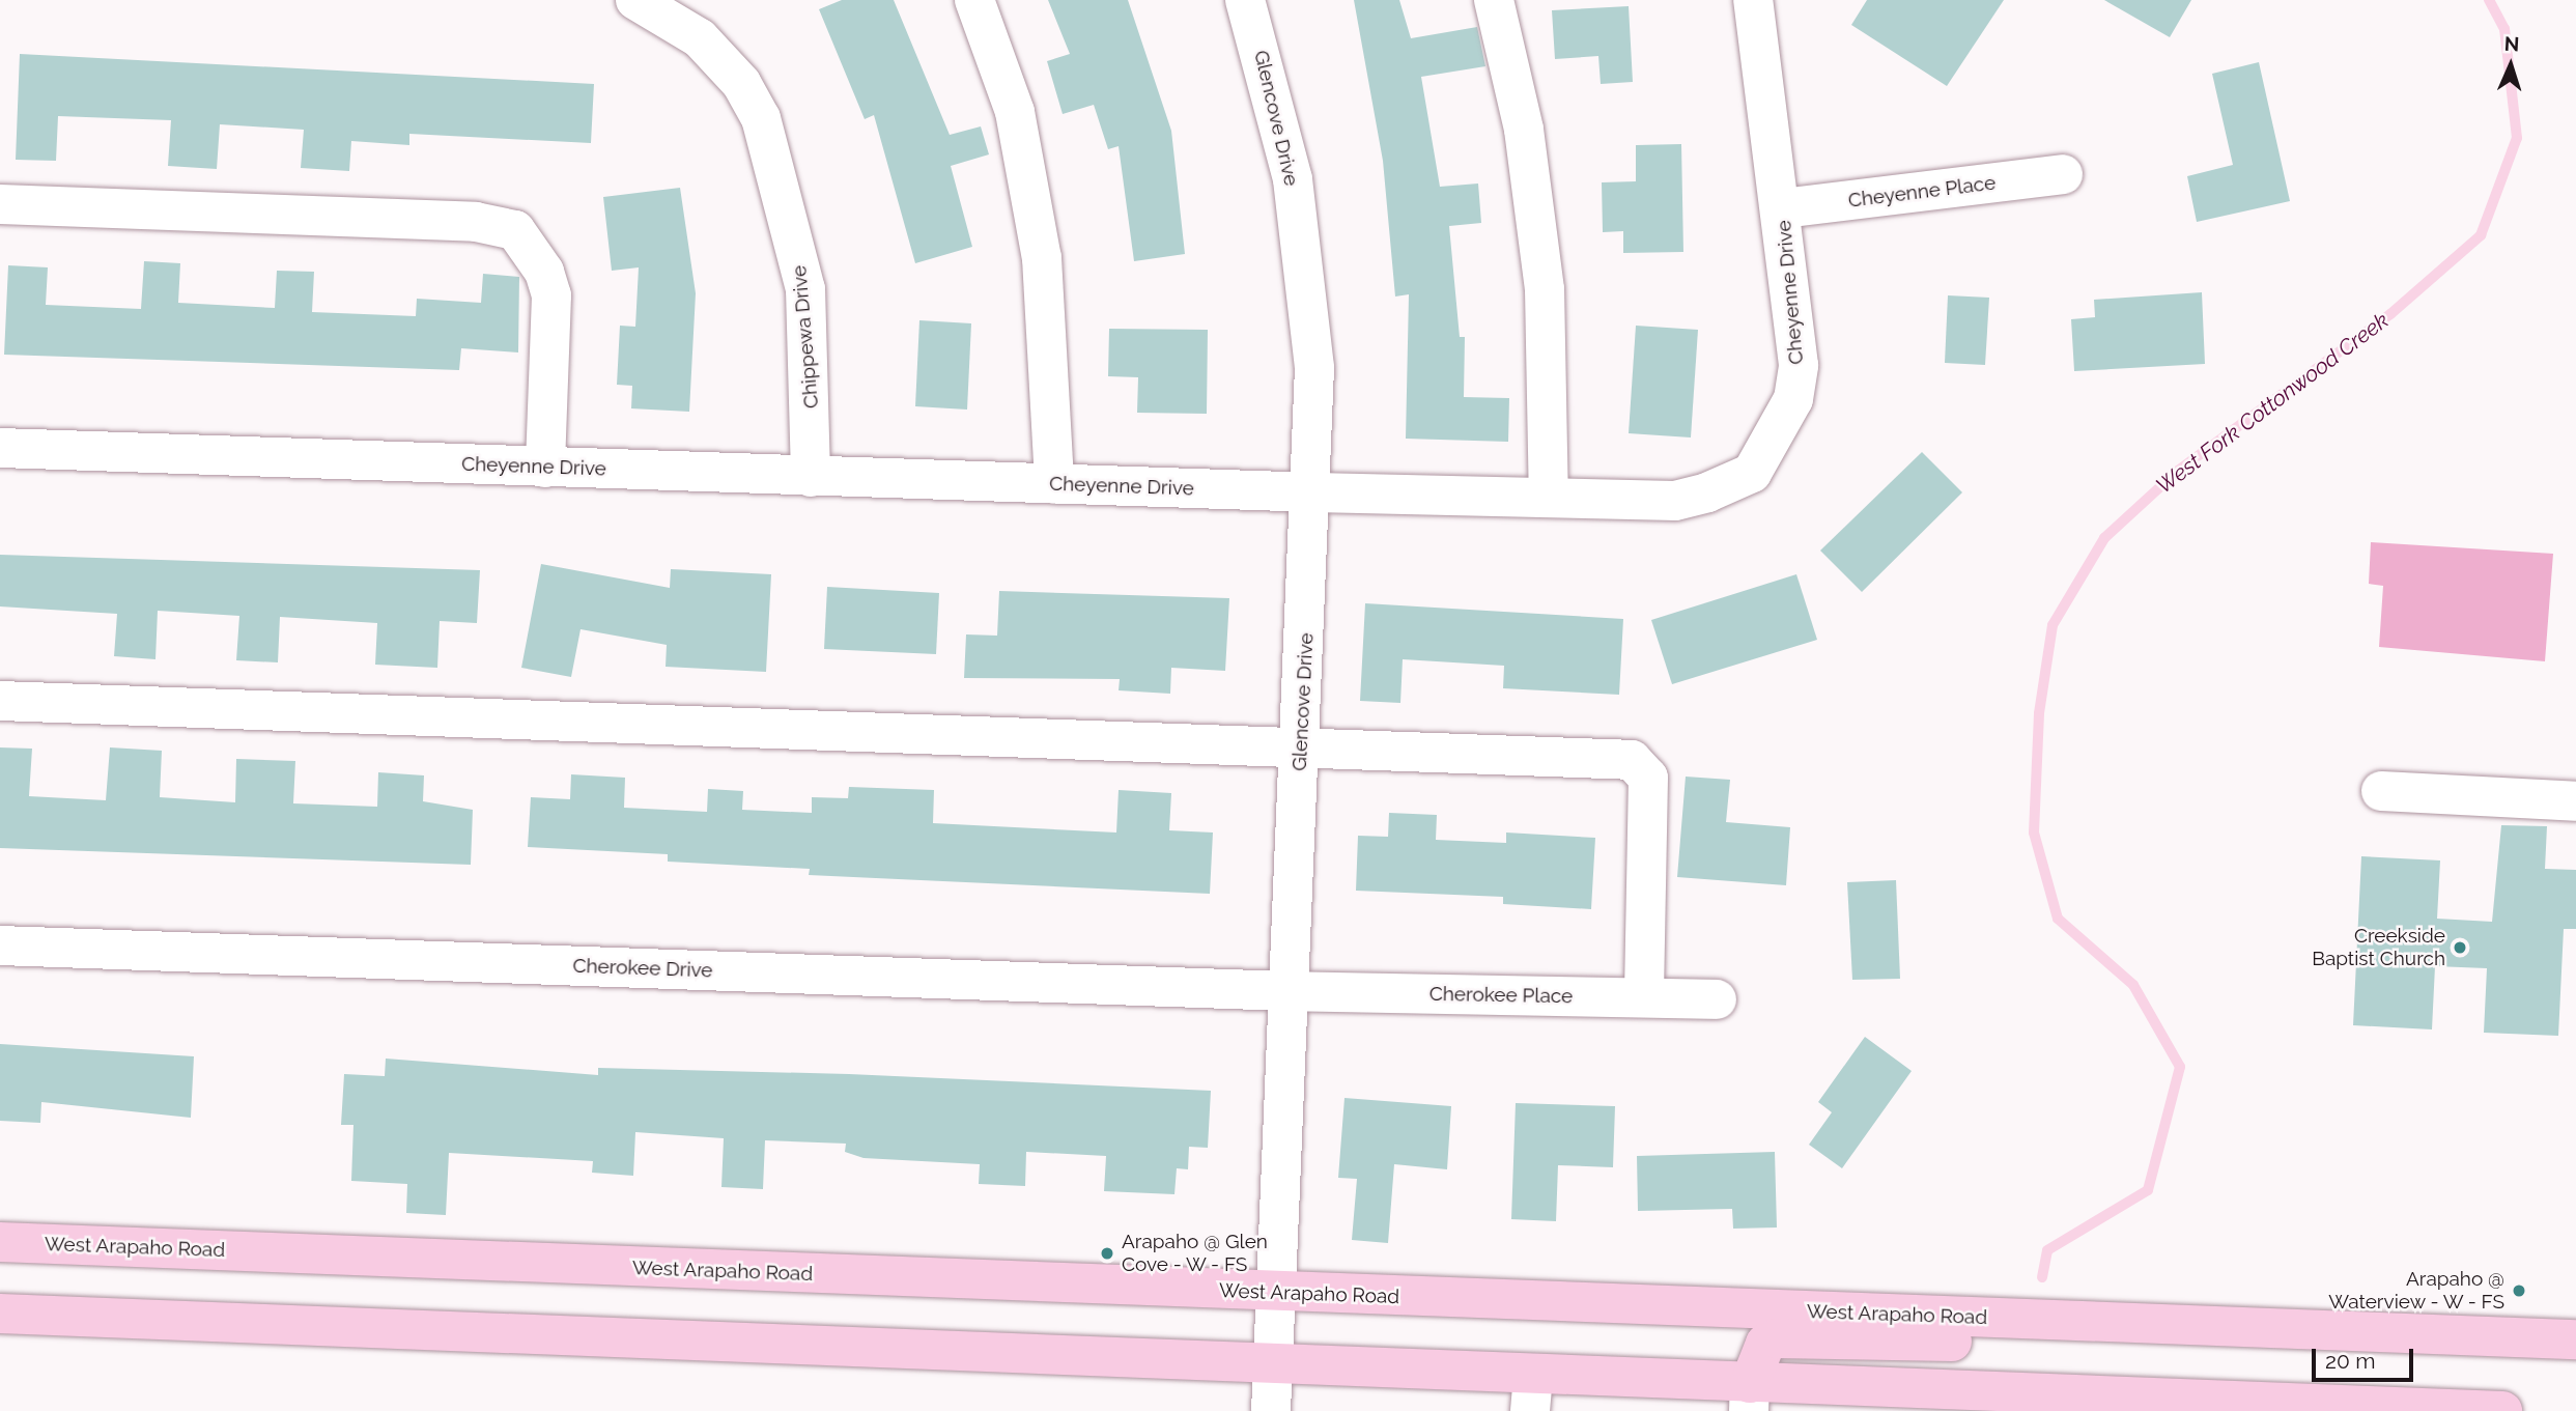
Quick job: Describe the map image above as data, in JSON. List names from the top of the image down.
{
  "streets": {
    "main road": ["West Arapaho Road"],
    "street": [
      "Glencove Drive",
      "Cheyenne Place",
      "Cheyenne Drive",
      "Chippewa Drive",
      "Cherokee Drive",
      "Cherokee Place"
    ]
  },
  "crossings": [
    ["Glencove Drive", "Cheyenne Drive"],
    ["Glencove Drive", "Cherokee Drive"],
    ["Glencove Drive", "Cherokee Place"],
    ["Glencove Drive", "West Arapaho Road"],
    ["Cheyenne Place", "Cheyenne Drive"],
    ["Cheyenne Drive", "Chippewa Drive"],
    ["Cherokee Drive", "Cherokee Place"]
  ],
  "water": ["West Fork Cottonwood Creek"],
  "places": ["Creekside Baptist Church", "Arapaho @ Glen Cove - W - FS", "Arapaho @ Waterview - W - FS"],
  "scale_bar": "20 m",
  "north": "top"
}
